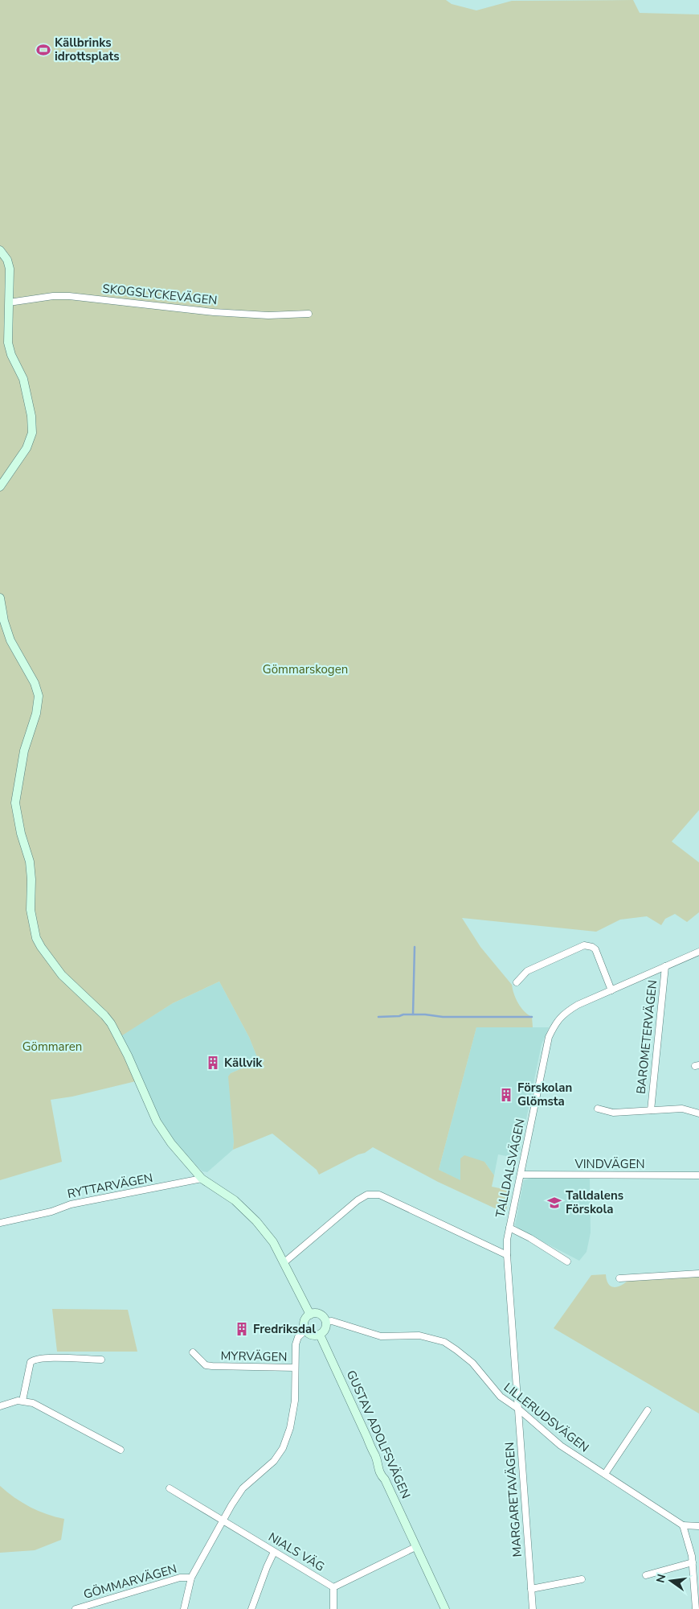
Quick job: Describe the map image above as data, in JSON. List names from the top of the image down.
{
  "streets": {
    "street": [
      "SKOGSLYCKEVÄGEN",
      "BAROMETERVÄGEN",
      "VINDVÄGEN",
      "TALLDALSVÄGEN",
      "RYTTARVÄGEN",
      "MYRVÄGEN",
      "LILLERUDSVÄGEN",
      "GUSTAV ADOLFSVÄGEN",
      "MARGARETAVÄGEN",
      "NIALS VÄG",
      "GÖMMARVÄGEN"
    ]
  },
  "crossings": [
    ["BAROMETERVÄGEN", "TALLDALSVÄGEN"],
    ["VINDVÄGEN", "TALLDALSVÄGEN"],
    ["TALLDALSVÄGEN", "LILLERUDSVÄGEN"],
    ["TALLDALSVÄGEN", "MARGARETAVÄGEN"],
    ["LILLERUDSVÄGEN", "GUSTAV ADOLFSVÄGEN"],
    ["LILLERUDSVÄGEN", "MARGARETAVÄGEN"]
  ],
  "parks": ["Gömmarskogen", "Gömmaren"],
  "places": {
    "sports": ["Källbrinks idrottsplats"],
    "building": ["Källvik", "Förskolan Glömsta", "Fredriksdal"],
    "school or university": ["Talldalens Förskola"]
  },
  "north": "left"
}
